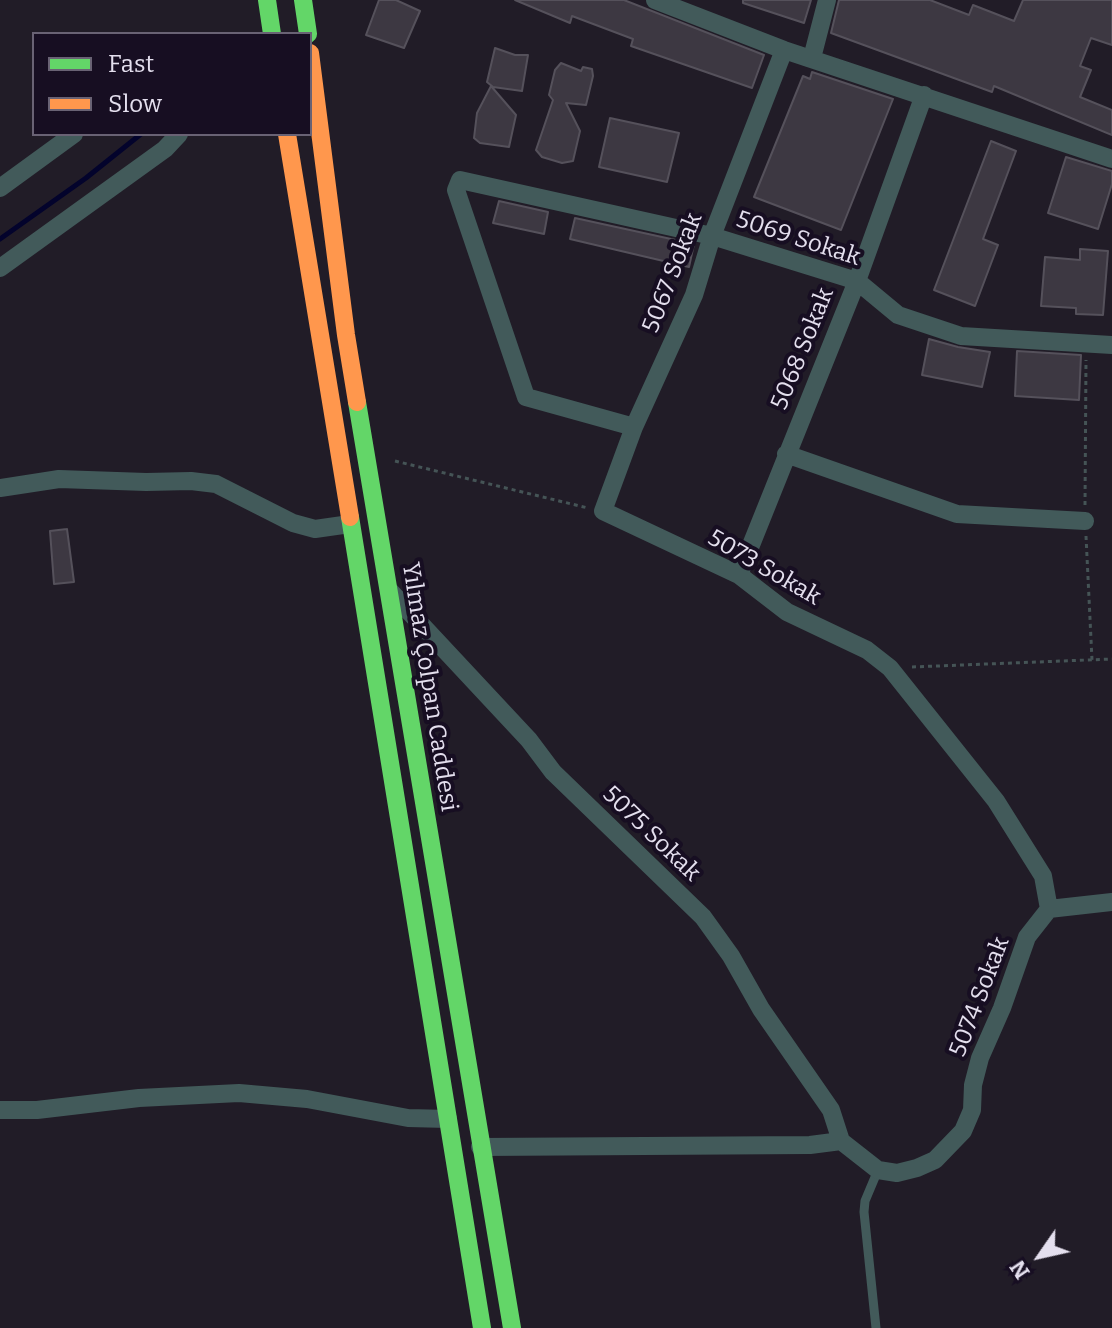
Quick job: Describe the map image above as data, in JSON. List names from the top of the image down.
{
  "streets": {
    "main road": ["Yılmaz Çolpan Caddesi"],
    "street": [
      "5069 Sokak",
      "5067 Sokak",
      "5068 Sokak",
      "5073 Sokak",
      "5075 Sokak",
      "5074 Sokak"
    ]
  },
  "crossings": [
    ["5069 Sokak", "5067 Sokak"],
    ["5069 Sokak", "5068 Sokak"],
    ["5067 Sokak", "5073 Sokak"],
    ["5068 Sokak", "5073 Sokak"],
    ["Yılmaz Çolpan Caddesi", "5075 Sokak"]
  ],
  "legend": ["Fast", "Slow"],
  "north": "bottom left"
}
